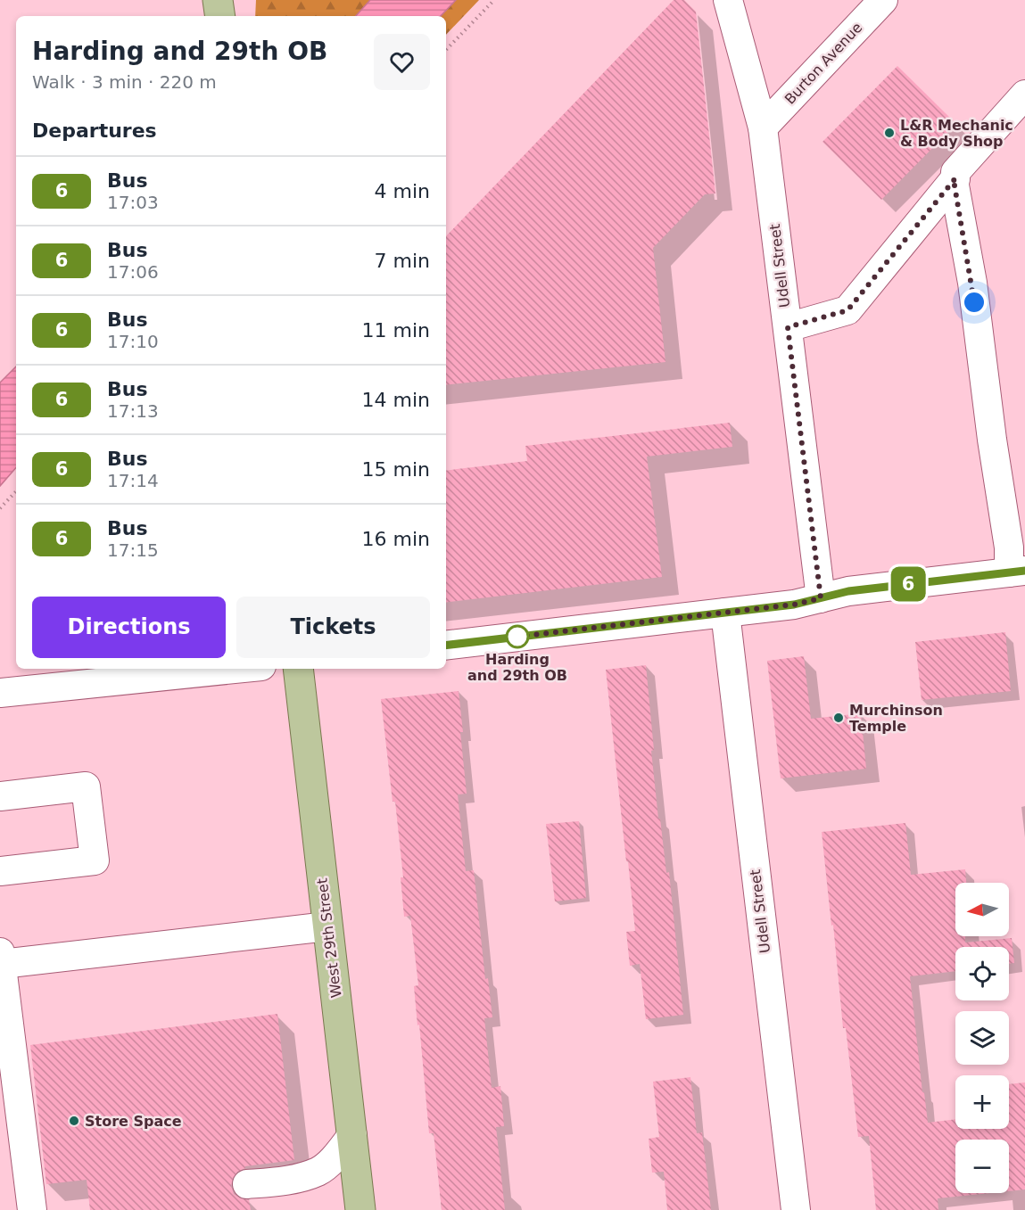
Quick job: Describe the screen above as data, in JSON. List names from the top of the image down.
{
  "streets": {
    "main road": ["West 29th Street"],
    "street": ["Burton Avenue", "Udell Street"]
  },
  "crossings": [
    ["Burton Avenue", "Udell Street"]
  ],
  "places": [
    "L&R Mechanic & Body Shop",
    "Harding and 29th OB",
    "Murchinson Temple",
    "Store Space"
  ],
  "lines": ["bus line 6"],
  "north": "left",
  "page": {
    "on_map": "6",
    "heading": [
      ["Harding and 29th OB", "Walk · 3 min · 220 m"],
      "Departures"
    ],
    "list": [
      {
        "mark": "6",
        "name": "Bus",
        "note": "17:03",
        "value": "4 min"
      },
      {
        "mark": "6",
        "name": "Bus",
        "note": "17:06",
        "value": "7 min"
      },
      {
        "mark": "6",
        "name": "Bus",
        "note": "17:10",
        "value": "11 min"
      },
      {
        "mark": "6",
        "name": "Bus",
        "note": "17:13",
        "value": "14 min"
      },
      {
        "mark": "6",
        "name": "Bus",
        "note": "17:14",
        "value": "15 min"
      },
      {
        "mark": "6",
        "name": "Bus",
        "note": "17:15",
        "value": "16 min"
      }
    ],
    "buttons": ["Directions", "Tickets"],
    "map_buttons": ["+", "−"]
  }
}
